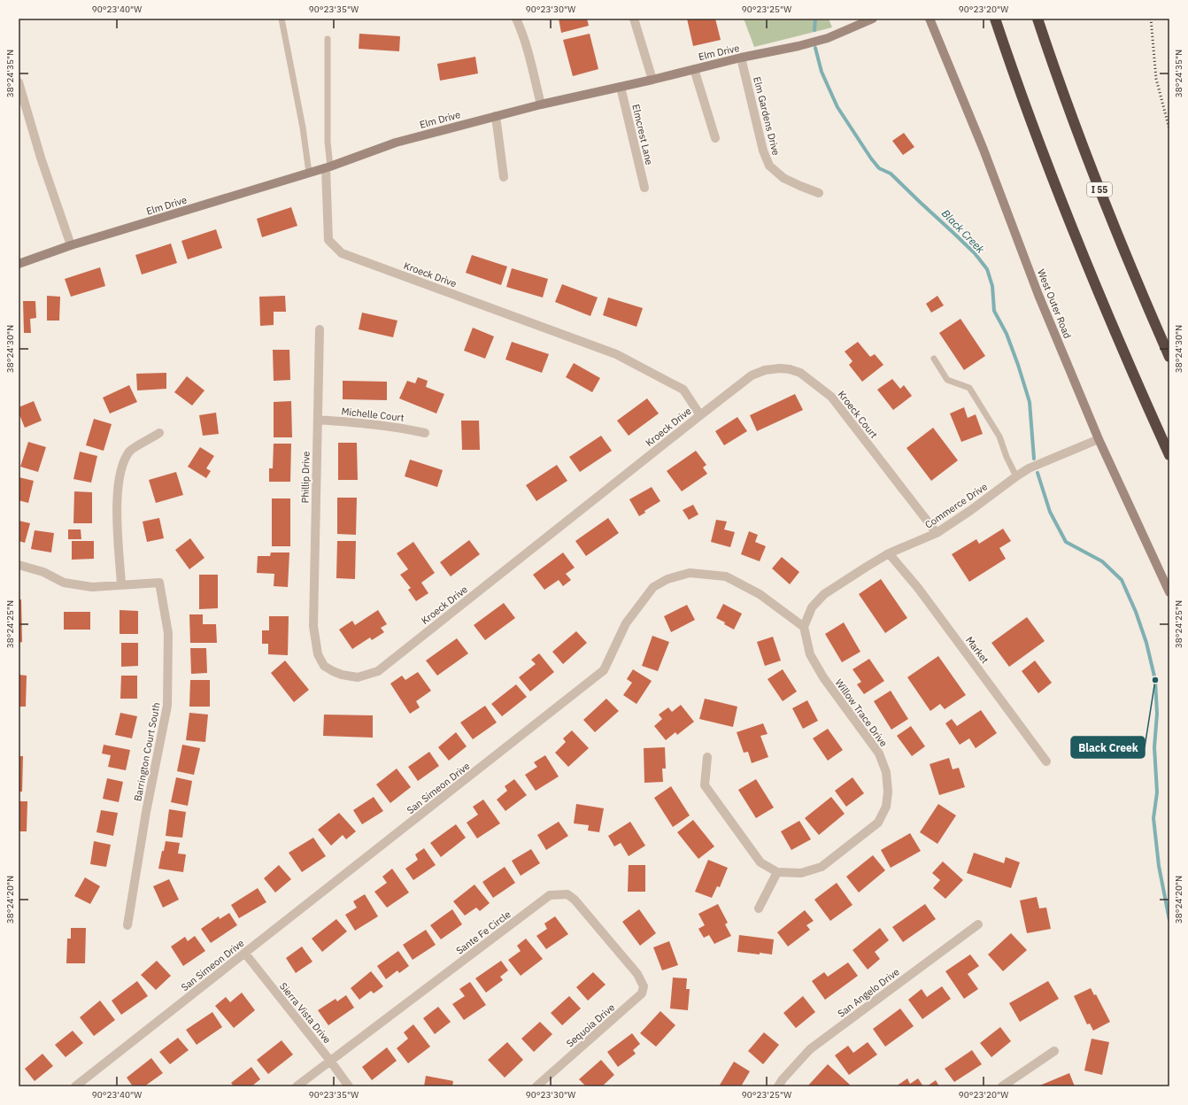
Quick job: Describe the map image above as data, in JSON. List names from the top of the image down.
{
  "streets": {
    "highway": ["I 55"],
    "street": [
      "Elm Drive",
      "Elm Gardens Drive",
      "Elmcrest Lane",
      "Kroeck Drive",
      "West Outer Road",
      "Michelle Court",
      "Kroeck Court",
      "Phillip Drive",
      "Commerce Drive",
      "Market",
      "Willow Trace Drive",
      "Barrington Court South",
      "San Simeon Drive",
      "Sante Fe Circle",
      "San Angelo Drive",
      "Sierra Vista Drive",
      "Sequoia Drive"
    ]
  },
  "crossings": [
    ["Elm Drive", "Elm Gardens Drive"],
    ["Elm Drive", "Elmcrest Lane"],
    ["Elm Drive", "Kroeck Drive"],
    ["Kroeck Drive", "Kroeck Court"],
    ["Kroeck Drive", "Phillip Drive"],
    ["West Outer Road", "Commerce Drive"],
    ["Michelle Court", "Phillip Drive"],
    ["Kroeck Court", "Commerce Drive"],
    ["Commerce Drive", "Market"],
    ["Commerce Drive", "Willow Trace Drive"],
    ["Commerce Drive", "San Simeon Drive"],
    ["Willow Trace Drive", "San Simeon Drive"],
    ["San Simeon Drive", "Sierra Vista Drive"],
    ["Sante Fe Circle", "Sierra Vista Drive"],
    ["Sante Fe Circle", "Sequoia Drive"]
  ],
  "water": ["Black Creek"],
  "places": ["Black Creek"],
  "coordinates": [
    "90°23'40\"W",
    "90°23'35\"W",
    "90°23'30\"W",
    "90°23'25\"W",
    "90°23'20\"W",
    "38°24'35\"N",
    "38°24'30\"N",
    "38°24'25\"N",
    "38°24'20\"N"
  ]
}
